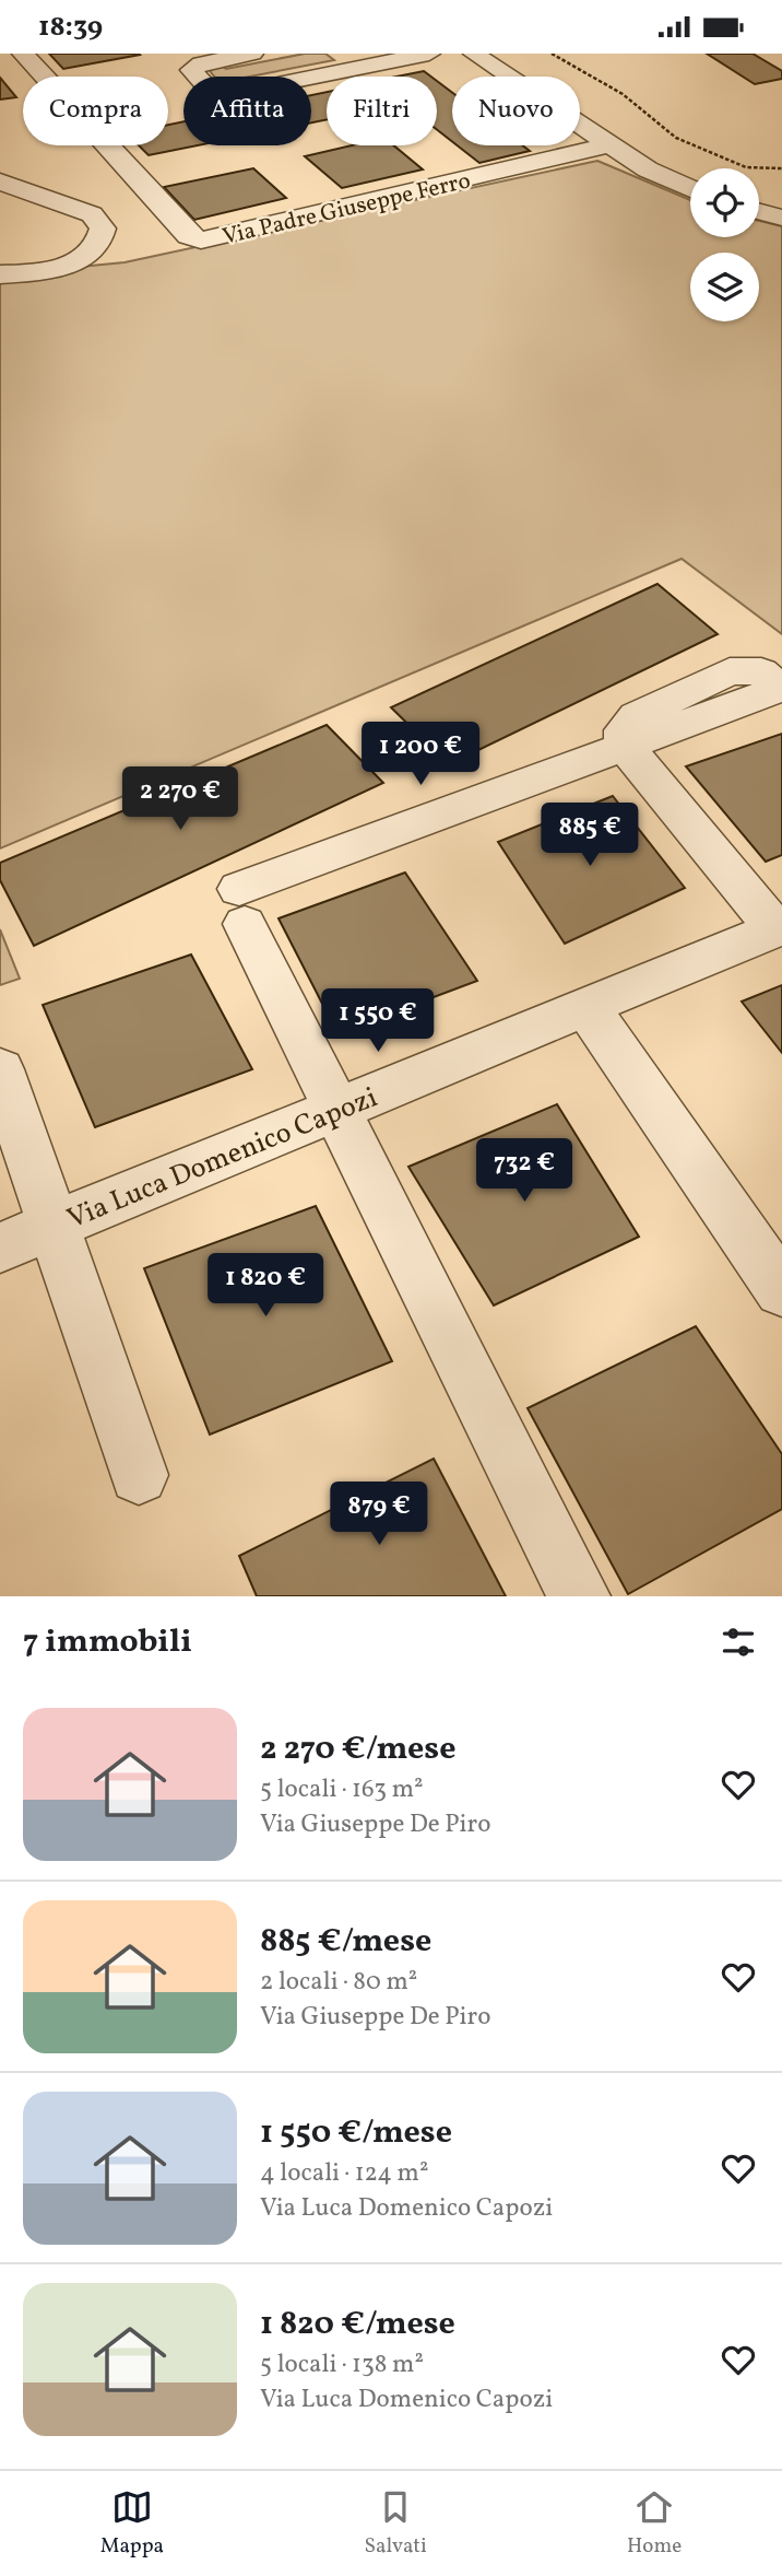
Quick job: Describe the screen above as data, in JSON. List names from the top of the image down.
{
  "streets": {
    "street": ["Via Padre Giuseppe Ferro", "Via Luca Domenico Capozi"]
  },
  "page": {
    "status": "18:39",
    "chip": [
      "Compra",
      "Affitta",
      "Filtri",
      "Nuovo"
    ],
    "price": [
      "1 200 €",
      "2 270 €",
      "885 €",
      "1 550 €",
      "732 €",
      "1 820 €",
      "879 €"
    ],
    "heading": "7 immobili",
    "list": [
      {
        "name": "2 270 €/mese",
        "note": "5 locali · 163 m² · Via Giuseppe De Piro"
      },
      {
        "name": "885 €/mese",
        "note": "2 locali · 80 m² · Via Giuseppe De Piro"
      },
      {
        "name": "1 550 €/mese",
        "note": "4 locali · 124 m² · Via Luca Domenico Capozi"
      },
      {
        "name": "1 820 €/mese",
        "note": "5 locali · 138 m² · Via Luca Domenico Capozi"
      }
    ],
    "tabs": ["Mappa", "Salvati", "Home"]
  }
}
